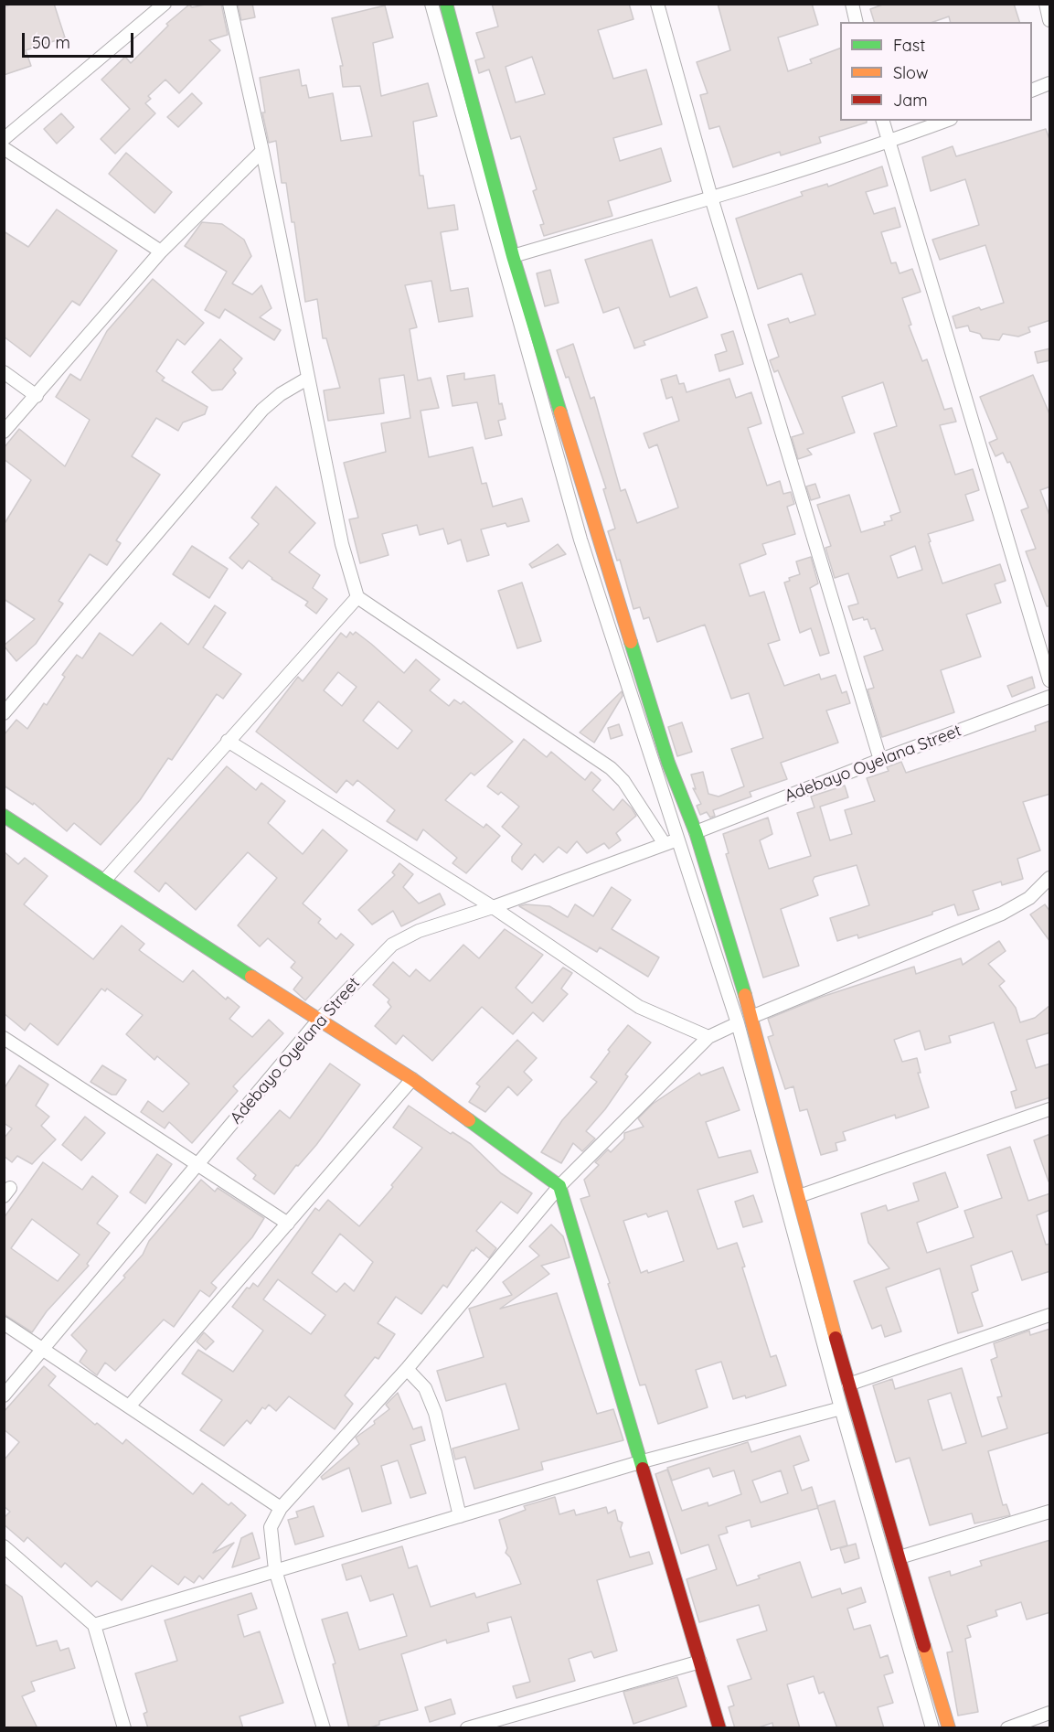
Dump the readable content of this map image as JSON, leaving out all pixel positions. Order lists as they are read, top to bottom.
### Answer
{
  "streets": {
    "street": ["Adebayo Oyelana Street"]
  },
  "legend": ["Fast", "Slow", "Jam"],
  "scale_bar": "50 m"
}
